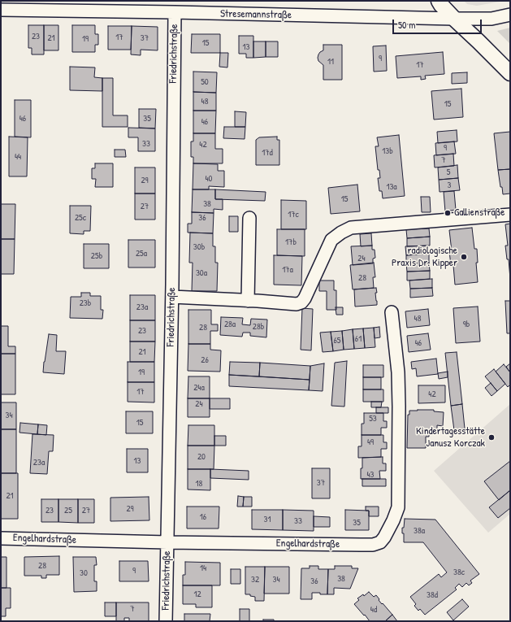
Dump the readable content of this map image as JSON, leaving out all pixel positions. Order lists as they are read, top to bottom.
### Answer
{
  "streets": {
    "street": ["Stresemannstraße", "Friedrichstraße", "Engelhardstraße"]
  },
  "crossings": [
    ["Stresemannstraße", "Friedrichstraße"],
    ["Friedrichstraße", "Engelhardstraße"]
  ],
  "places": ["Gallienstraße", "radiologische Praxis Dr. Kipper", "Kindertagesstätte Janusz Korczak"],
  "house_numbers": [
    "23",
    "17",
    "21",
    "37",
    "19",
    "15",
    "13",
    "9",
    "11",
    "17",
    "50",
    "48",
    "15",
    "46",
    "35",
    "46",
    "33",
    "42",
    "9",
    "13b",
    "17d",
    "44",
    "7",
    "5",
    "40",
    "29",
    "3",
    "13a",
    "15",
    "38",
    "27",
    "17c",
    "25c",
    "36",
    "17b",
    "30b",
    "25a",
    "25b",
    "24",
    "17a",
    "30a",
    "28",
    "23b",
    "23a",
    "48",
    "28a",
    "9b",
    "28b",
    "28",
    "23",
    "61",
    "65",
    "46",
    "21",
    "26",
    "19",
    "24a",
    "17",
    "42",
    "24",
    "34",
    "53",
    "15",
    "49",
    "20",
    "13",
    "23a",
    "43",
    "37",
    "18",
    "21",
    "29",
    "23",
    "25",
    "27",
    "16",
    "31",
    "33",
    "35",
    "38a",
    "28",
    "14",
    "9",
    "38c",
    "30",
    "38",
    "32",
    "34",
    "36",
    "12",
    "38d",
    "7",
    "4d"
  ],
  "scale_bar": "50 m"
}
